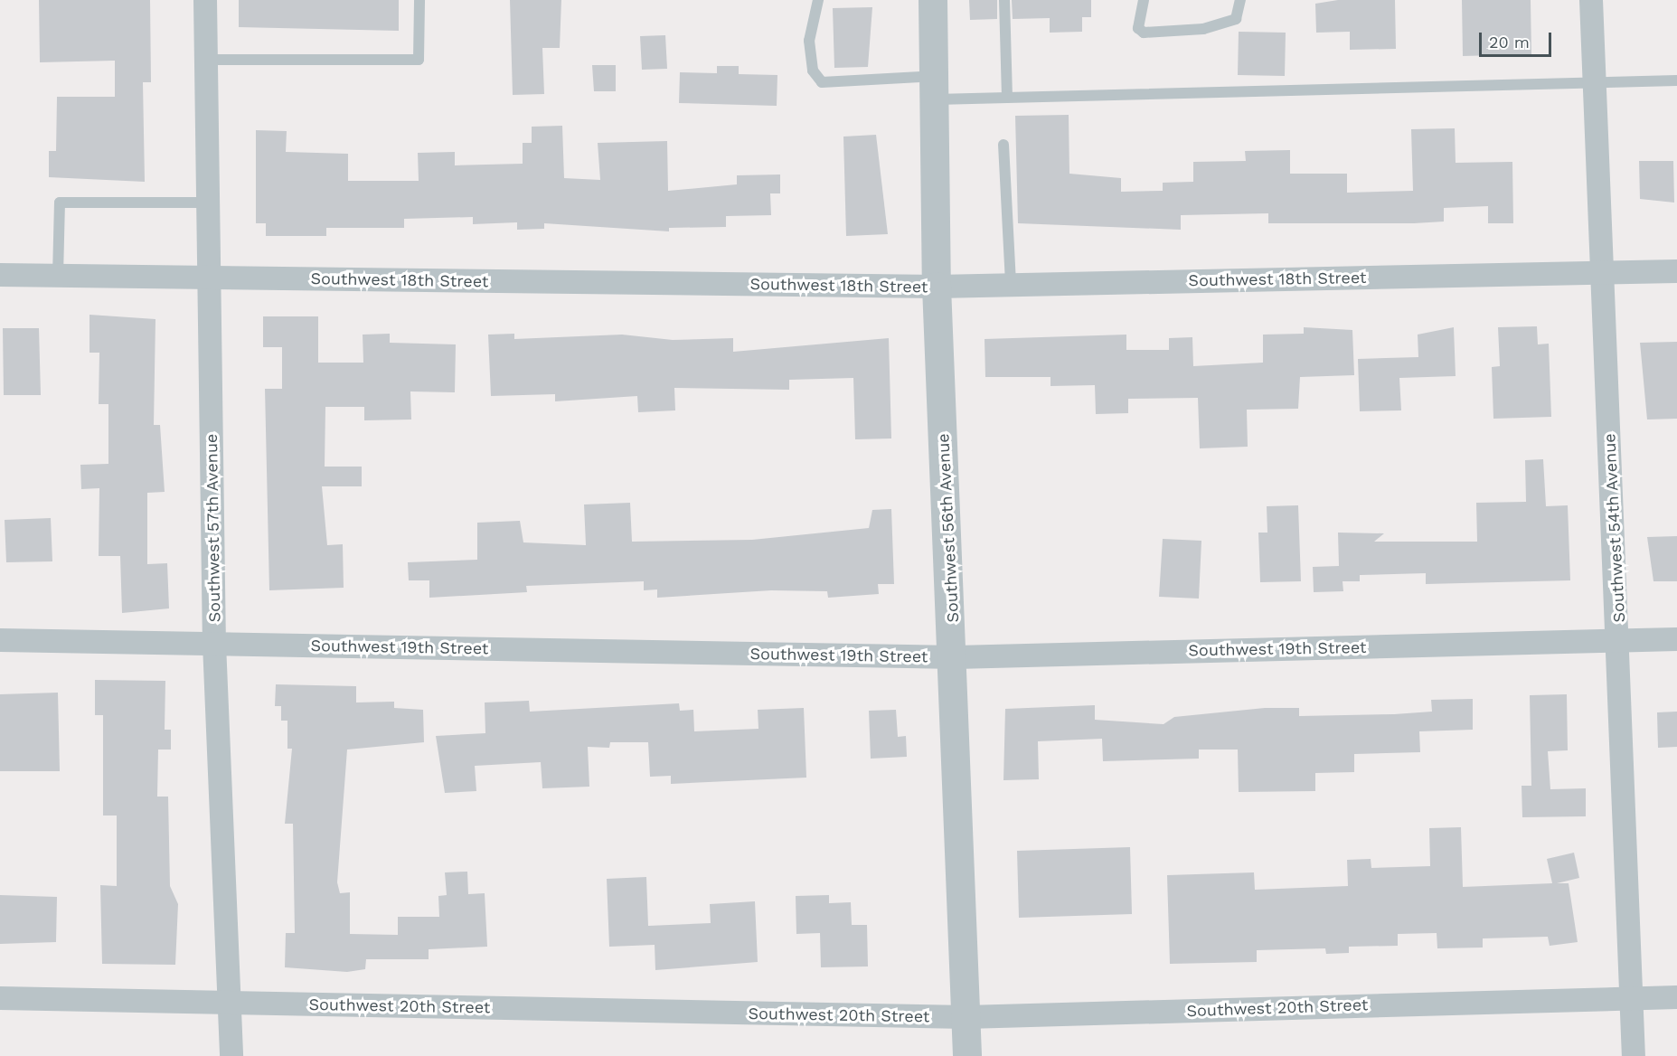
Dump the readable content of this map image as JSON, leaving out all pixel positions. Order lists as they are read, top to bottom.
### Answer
{
  "streets": {
    "street": [
      "Southwest 18th Street",
      "Southwest 57th Avenue",
      "Southwest 56th Avenue",
      "Southwest 54th Avenue",
      "Southwest 19th Street",
      "Southwest 20th Street"
    ]
  },
  "crossings": [
    ["Southwest 18th Street", "Southwest 57th Avenue"],
    ["Southwest 18th Street", "Southwest 56th Avenue"],
    ["Southwest 18th Street", "Southwest 54th Avenue"],
    ["Southwest 57th Avenue", "Southwest 19th Street"],
    ["Southwest 57th Avenue", "Southwest 20th Street"],
    ["Southwest 56th Avenue", "Southwest 19th Street"],
    ["Southwest 56th Avenue", "Southwest 20th Street"],
    ["Southwest 54th Avenue", "Southwest 19th Street"],
    ["Southwest 54th Avenue", "Southwest 20th Street"]
  ],
  "scale_bar": "20 m"
}
